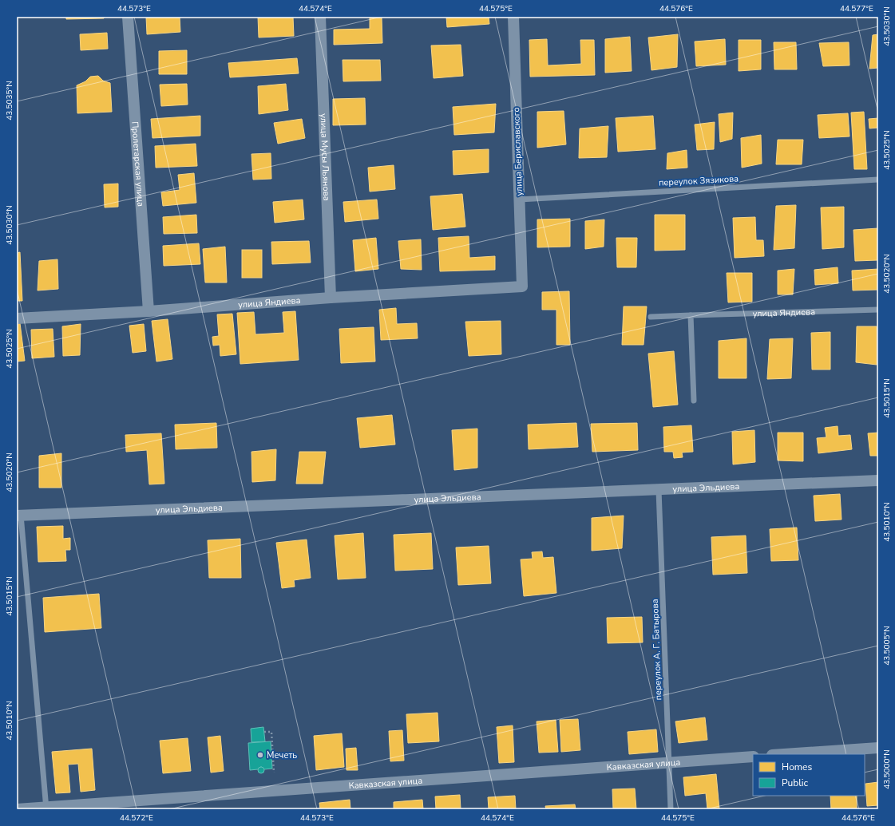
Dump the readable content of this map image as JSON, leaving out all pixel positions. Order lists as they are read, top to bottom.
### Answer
{
  "streets": {
    "street": [
      "улица Бериславского",
      "улица Мусы Льянова",
      "Пролетарская улица",
      "улица Яндиева",
      "улица Эльдиева",
      "Кавказская улица"
    ],
    "lane": ["переулок Зязикова", "переулок А. Г. Батырова"]
  },
  "crossings": [
    ["улица Бериславского", "переулок Зязикова"],
    ["улица Бериславского", "улица Яндиева"],
    ["улица Мусы Льянова", "улица Яндиева"],
    ["Пролетарская улица", "улица Яндиева"],
    ["улица Эльдиева", "переулок А. Г. Батырова"],
    ["переулок А. Г. Батырова", "Кавказская улица"]
  ],
  "places": ["Мечеть"],
  "legend": ["Homes", "Public"],
  "coordinates": [
    "44.573°E",
    "44.574°E",
    "44.575°E",
    "44.576°E",
    "44.577°E",
    "43.5030°N",
    "43.5035°N",
    "43.5025°N",
    "43.5020°N",
    "43.5015°N",
    "43.5010°N",
    "43.5005°N",
    "43.5000°N",
    "44.572°E"
  ]
}
